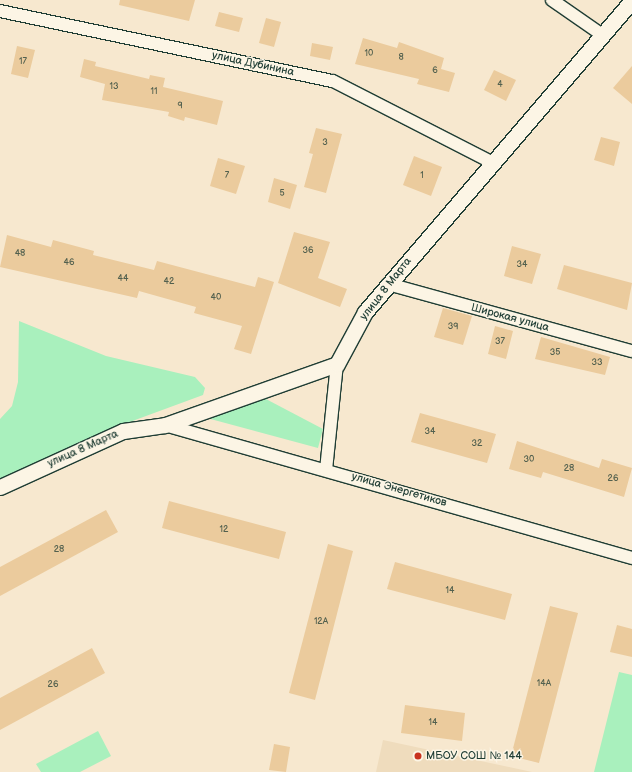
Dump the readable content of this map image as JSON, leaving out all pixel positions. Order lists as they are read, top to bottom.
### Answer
{
  "streets": {
    "street": [
      "улица Дубинина",
      "улица 8 Марта",
      "Широкая улица",
      "улица Энергетиков"
    ]
  },
  "crossings": [
    ["улица Дубинина", "улица 8 Марта"],
    ["улица 8 Марта", "Широкая улица"],
    ["улица 8 Марта", "улица Энергетиков"]
  ],
  "places": ["МБОУ СОШ № 144"],
  "house_numbers": [
    "10",
    "8",
    "17",
    "6",
    "4",
    "13",
    "11",
    "9",
    "3",
    "7",
    "1",
    "5",
    "36",
    "48",
    "46",
    "34",
    "44",
    "42",
    "40",
    "39",
    "37",
    "35",
    "33",
    "34",
    "32",
    "30",
    "28",
    "26",
    "12",
    "28",
    "14",
    "12А",
    "14А",
    "26",
    "14"
  ]
}
